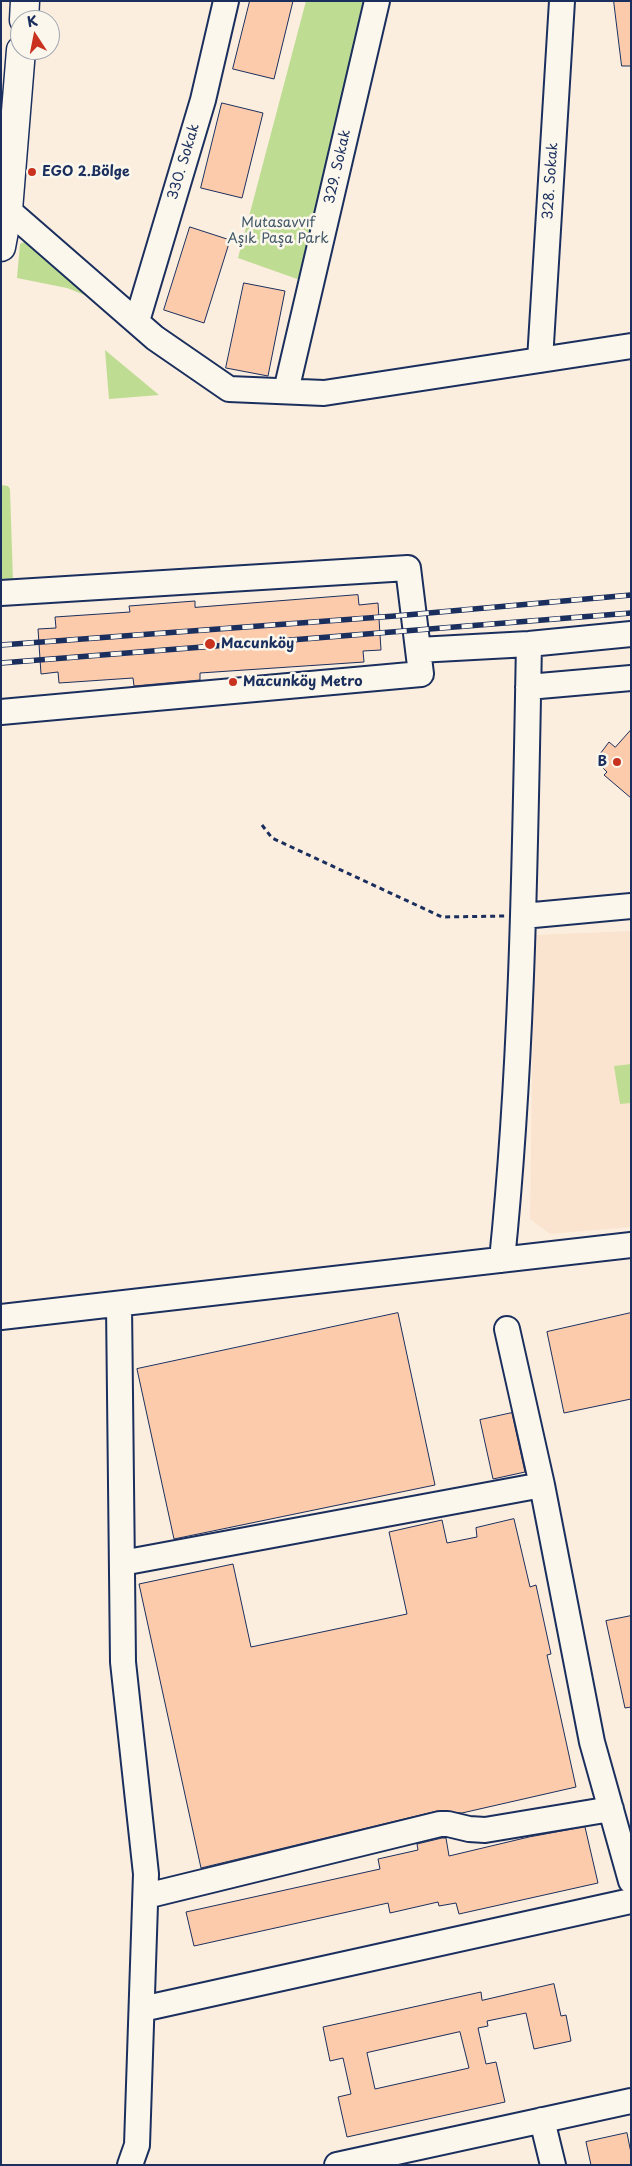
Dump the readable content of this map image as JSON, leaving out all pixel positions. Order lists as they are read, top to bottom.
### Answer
{
  "streets": {
    "street": ["330. Sokak", "329. Sokak", "328. Sokak"]
  },
  "parks": ["Mutasavvıf Aşık Paşa Park"],
  "places": [
    "EGO 2.Bölge",
    "Macunköy",
    "Macunköy Metro",
    "B"
  ],
  "north": "top"
}
